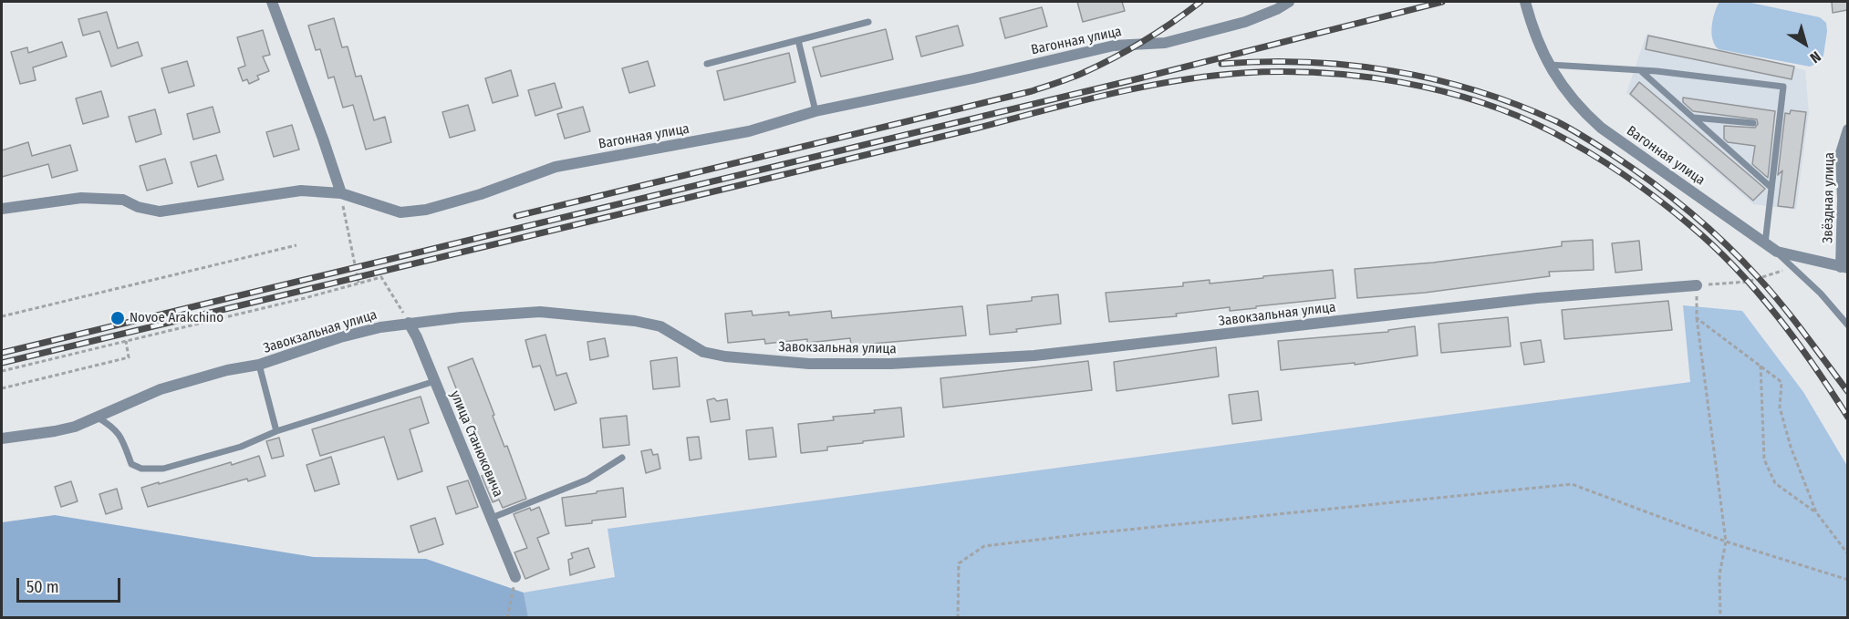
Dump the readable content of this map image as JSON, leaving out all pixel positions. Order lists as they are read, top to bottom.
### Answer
{
  "streets": {
    "street": [
      "Вагонная улица",
      "Звёздная улица",
      "Завокзальная улица",
      "улица Станюковича"
    ]
  },
  "crossings": [
    ["Вагонная улица", "Звёздная улица"],
    ["Завокзальная улица", "улица Станюковича"]
  ],
  "places": ["Novoe Arakchino"],
  "scale_bar": "50 m",
  "north": "bottom right"
}
